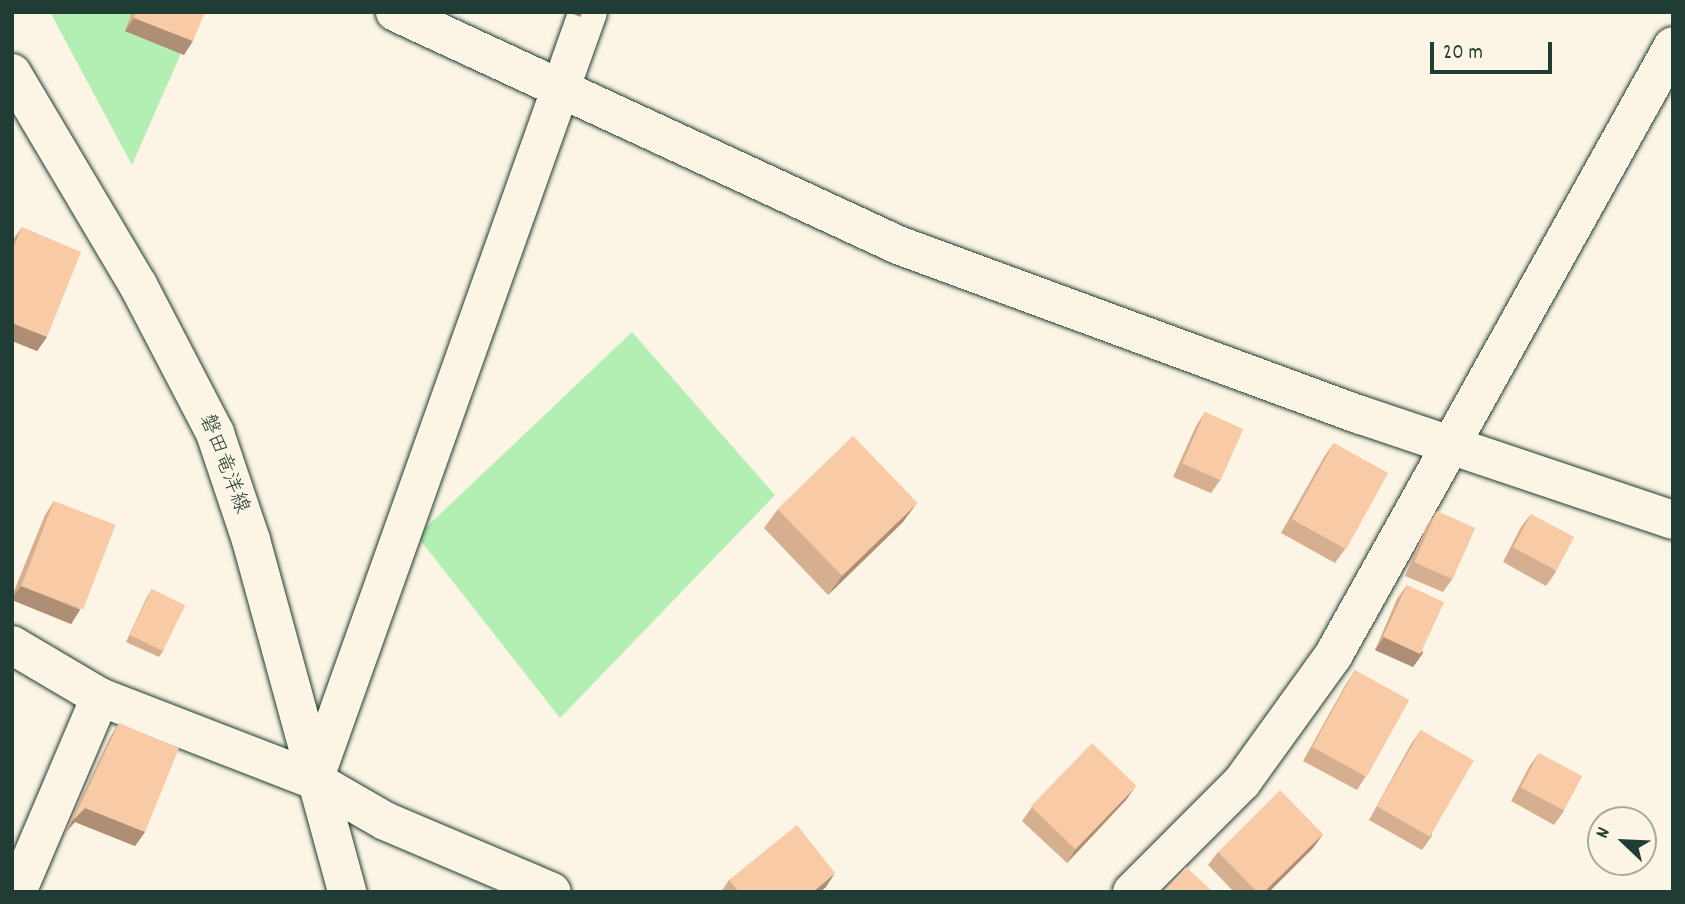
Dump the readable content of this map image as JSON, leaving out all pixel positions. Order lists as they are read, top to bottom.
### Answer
{
  "streets": {
    "street": ["磐田竜洋線"]
  },
  "scale_bar": "20 m",
  "north": "top left"
}
